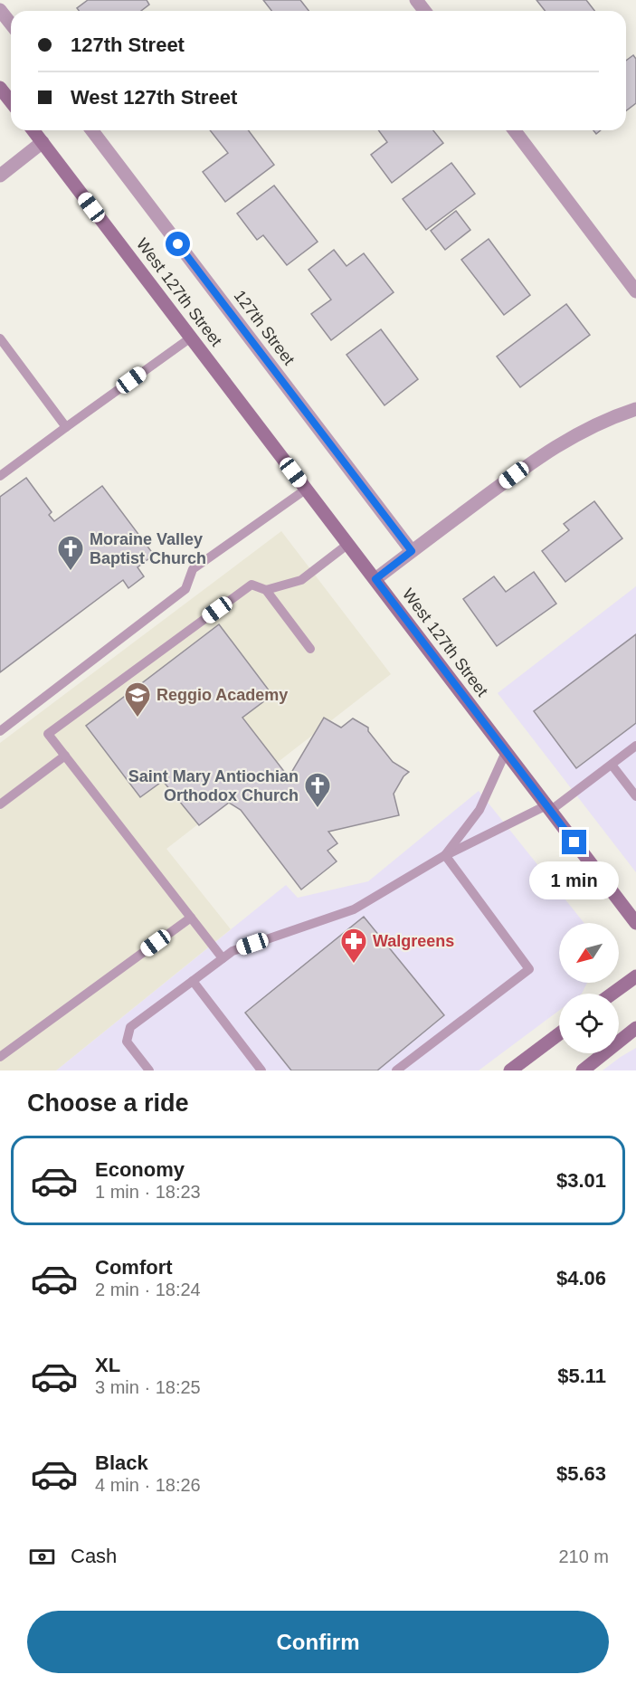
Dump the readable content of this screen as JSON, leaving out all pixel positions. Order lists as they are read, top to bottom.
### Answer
{
  "streets": {
    "main road": ["West 127th Street"],
    "street": ["127th Street"]
  },
  "places": {
    "church": ["Moraine Valley Baptist Church", "Saint Mary Antiochian Orthodox Church"],
    "school or university": ["Reggio Academy"],
    "pharmacy": ["Walgreens"]
  },
  "north": "bottom left",
  "page": {
    "banner": ["127th Street", "West 127th Street"],
    "bubble": "1 min",
    "heading": "Choose a ride",
    "list": [
      {
        "name": "Economy",
        "note": "1 min · 18:23",
        "value": "$3.01"
      },
      {
        "name": "Comfort",
        "note": "2 min · 18:24",
        "value": "$4.06"
      },
      {
        "name": "XL",
        "note": "3 min · 18:25",
        "value": "$5.11"
      },
      {
        "name": "Black",
        "note": "4 min · 18:26",
        "value": "$5.63"
      }
    ],
    "pay": ["Cash", "210 m"],
    "buttons": "Confirm"
  }
}
